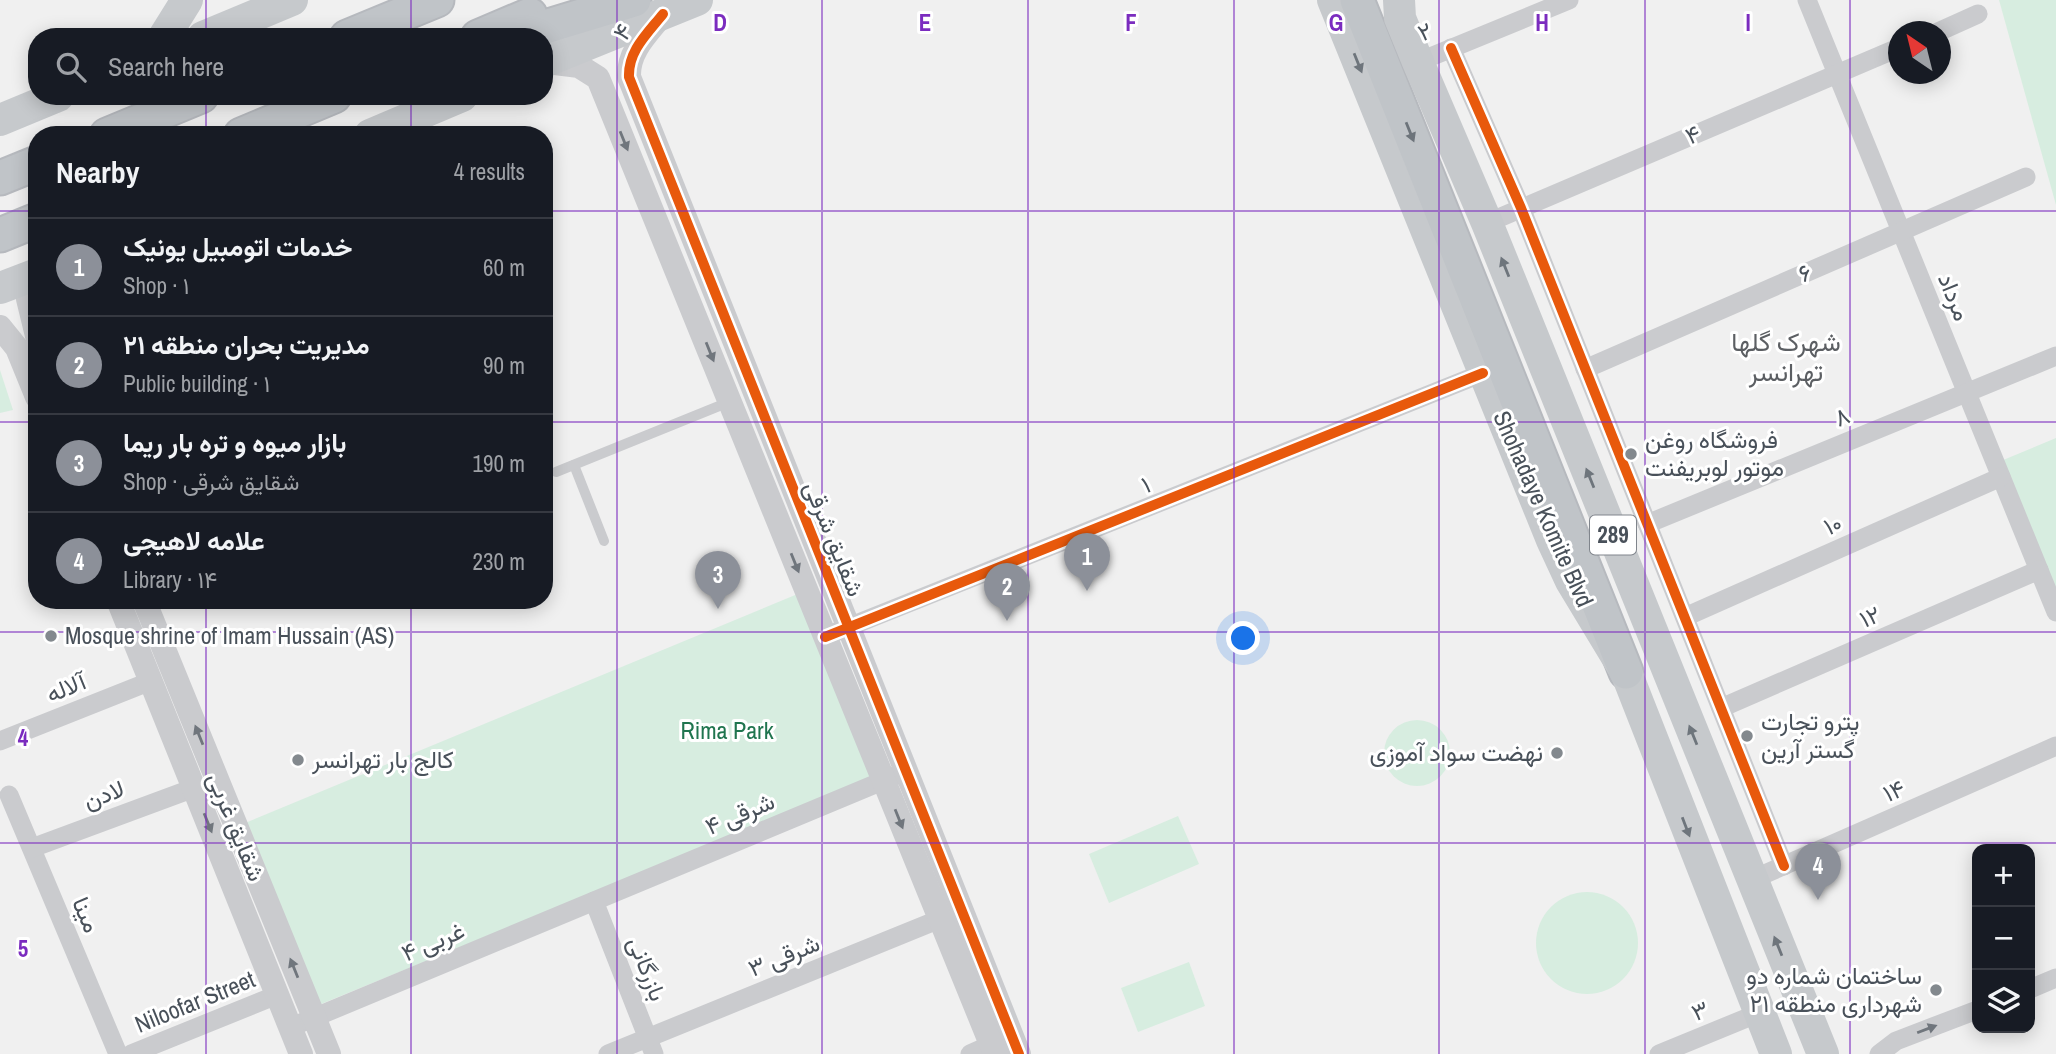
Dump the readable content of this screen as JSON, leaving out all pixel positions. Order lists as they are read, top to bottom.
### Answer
{
  "streets": {
    "main road": ["Shohadaye Komite Blvd", "289"],
    "street": [
      "۴",
      "۲",
      "۶",
      "مرداد",
      "۸",
      "۱",
      "۱۰",
      "شقایق شرقی",
      "۱۲",
      "آلاله",
      "۱۴",
      "لادن",
      "۴ شرقی",
      "شقایق غربی",
      "مینا",
      "۴ غربی",
      "۳ شرقی",
      "بازرگانی",
      "Niloofar Street",
      "۳"
    ]
  },
  "crossings": [
    ["۴", "مرداد"],
    ["۴", "289"],
    ["۴", "شقایق شرقی"],
    ["۲", "289"],
    ["۶", "مرداد"],
    ["مرداد", "۸"],
    ["مرداد", "۱۰"],
    ["مرداد", "۱۲"],
    ["۱", "Shohadaye Komite Blvd"],
    ["۱", "شقایق شرقی"],
    ["Shohadaye Komite Blvd", "۳"],
    ["289", "۱۴"],
    ["شقایق شرقی", "۴ شرقی"],
    ["شقایق شرقی", "۳ شرقی"],
    ["آلاله", "شقایق غربی"],
    ["لادن", "شقایق غربی"],
    ["لادن", "مینا"],
    ["۴ شرقی", "۴ غربی"],
    ["۴ شرقی", "بازرگانی"],
    ["شقایق غربی", "۴ غربی"],
    ["شقایق غربی", "Niloofar Street"],
    ["۴ غربی", "بازرگانی"],
    ["۳ شرقی", "بازرگانی"]
  ],
  "districts": ["شهرک گلها تهرانسر"],
  "parks": ["Rima Park"],
  "places": [
    "فروشگاه روغن موتور لوبریفنت",
    "Mosque shrine of Imam Hussain (AS)",
    "پترو تجارت گستر آرین",
    "نهضت سواد آموزی",
    "کالج بار تهرانسر",
    "ساختمان شماره دو شهرداری منطقه ۲۱"
  ],
  "north": "top left",
  "page": {
    "search": "Search here",
    "heading": ["Nearby", "4 results"],
    "list": [
      {
        "mark": "1",
        "name": "خدمات اتومبیل یونیک",
        "note": "Shop · ۱",
        "value": "60 m"
      },
      {
        "mark": "2",
        "name": "مدیریت بحران منطقه ۲۱",
        "note": "Public building · ۱",
        "value": "90 m"
      },
      {
        "mark": "3",
        "name": "بازار میوه و تره بار ریما",
        "note": "Shop · شقایق شرقی",
        "value": "190 m"
      },
      {
        "mark": "4",
        "name": "علامه لاهیجی",
        "note": "Library · ۱۴",
        "value": "230 m"
      }
    ],
    "pins": [
      "1",
      "3",
      "2",
      "4"
    ],
    "map_buttons": ["+", "−"]
  },
  "grid": {
    "columns": [
      "D",
      "E",
      "F",
      "G",
      "H",
      "I"
    ],
    "rows": ["4", "5"]
  }
}
